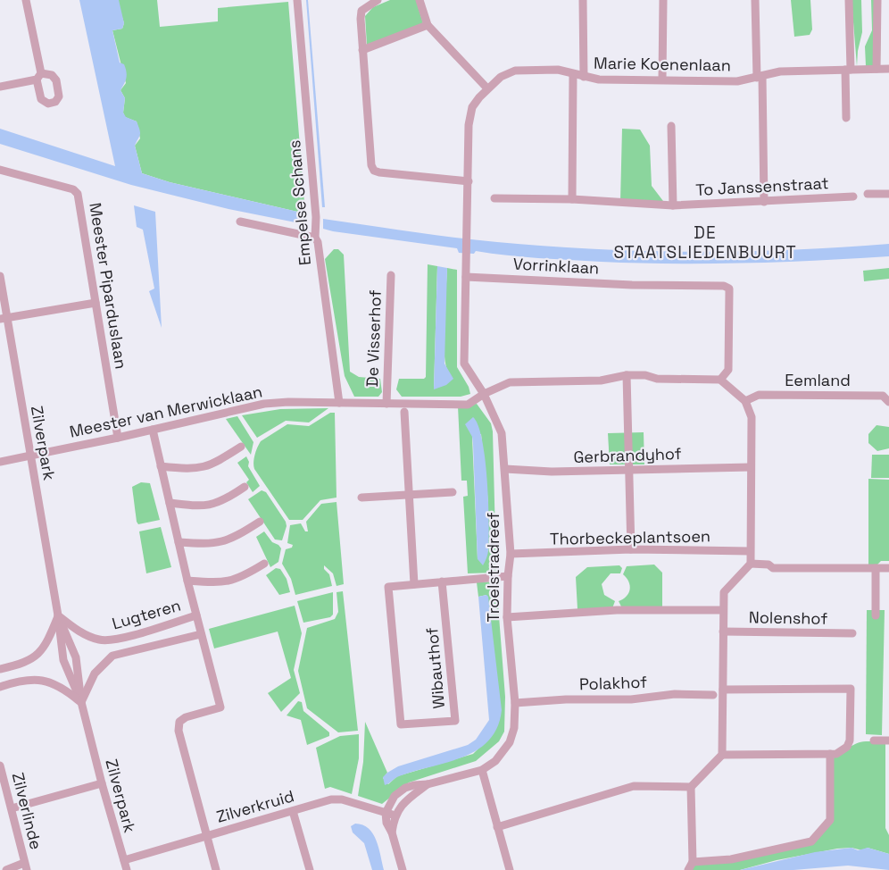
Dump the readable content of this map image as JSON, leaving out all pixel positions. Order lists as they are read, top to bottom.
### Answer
{
  "streets": {
    "street": [
      "Marie Koenenlaan",
      "To Janssenstraat",
      "Empelse Schans",
      "Vorrinklaan",
      "Meester Piparduslaan",
      "De Visserhof",
      "Eemland",
      "Meester van Merwicklaan",
      "Zilverpark",
      "Gerbrandyhof",
      "Thorbeckeplantsoen",
      "Troelstradreef",
      "Lugteren",
      "Nolenshof",
      "Wibauthof",
      "Polakhof",
      "Zilverkruid",
      "Zilverlinde"
    ]
  },
  "crossings": [
    ["Marie Koenenlaan", "Vorrinklaan"],
    ["Marie Koenenlaan", "Troelstradreef"],
    ["Empelse Schans", "Meester van Merwicklaan"],
    ["Vorrinklaan", "Meester van Merwicklaan"],
    ["Vorrinklaan", "Troelstradreef"],
    ["Meester Piparduslaan", "Meester van Merwicklaan"],
    ["De Visserhof", "Meester van Merwicklaan"],
    ["Meester van Merwicklaan", "Zilverpark"],
    ["Meester van Merwicklaan", "Troelstradreef"],
    ["Zilverpark", "Lugteren"],
    ["Zilverpark", "Zilverkruid"],
    ["Gerbrandyhof", "Troelstradreef"],
    ["Thorbeckeplantsoen", "Troelstradreef"],
    ["Troelstradreef", "Polakhof"],
    ["Troelstradreef", "Zilverkruid"]
  ],
  "districts": ["DE STAATSLIEDENBUURT"]
}
